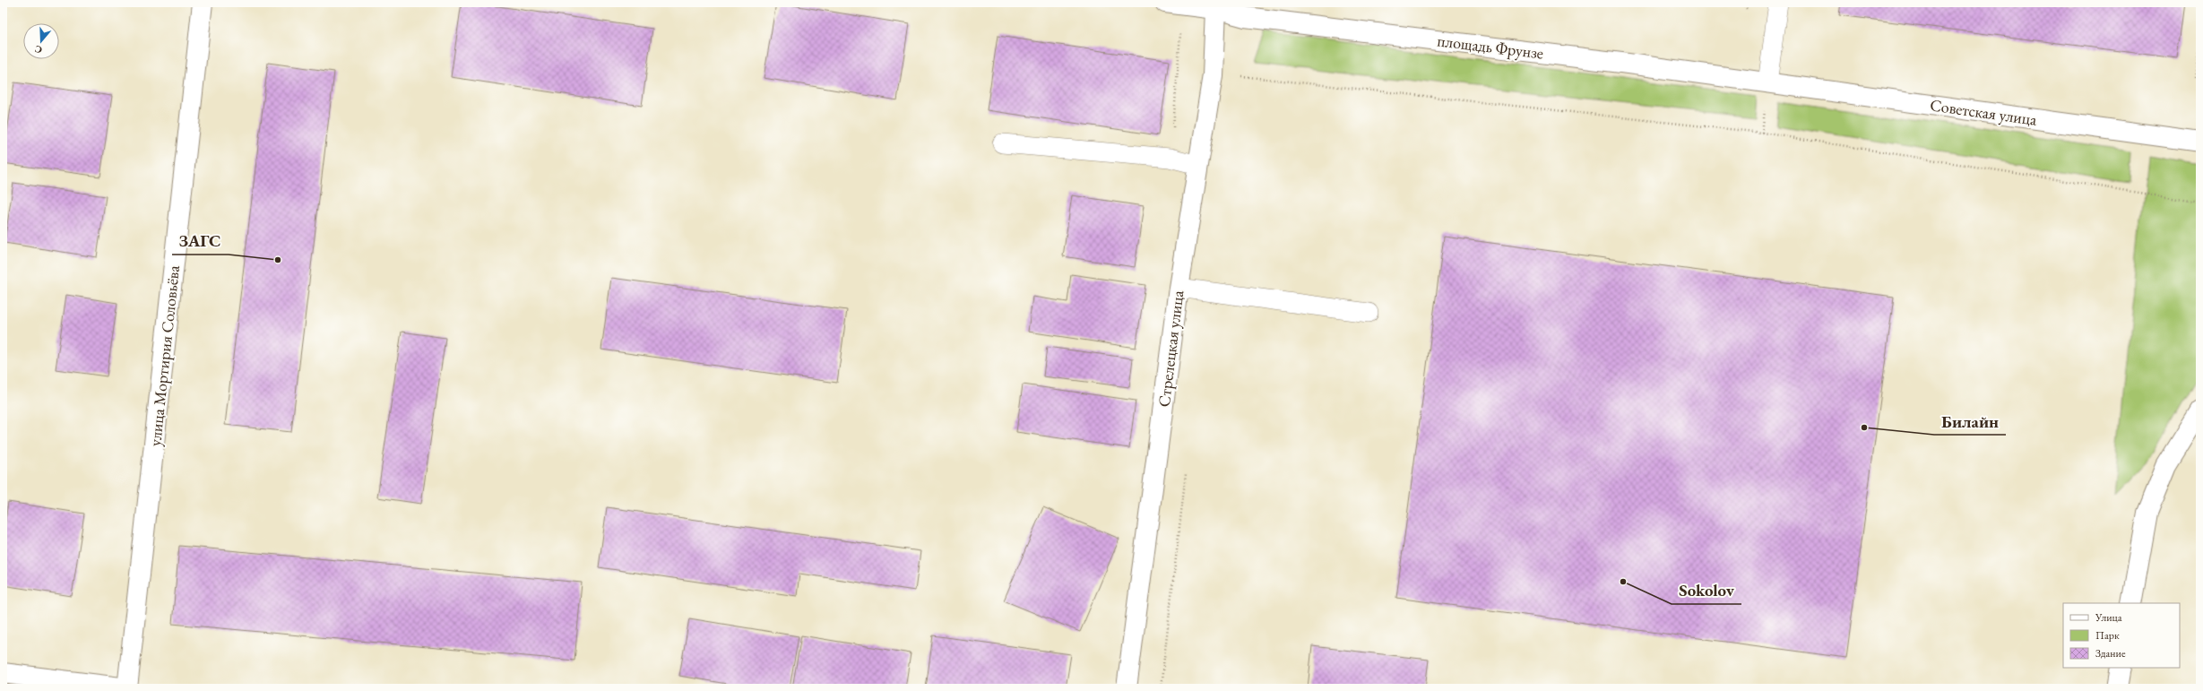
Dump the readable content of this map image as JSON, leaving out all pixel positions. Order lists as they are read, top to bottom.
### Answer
{
  "streets": {
    "street": [
      "площадь Фрунзе",
      "Советская улица",
      "Стрелецкая улица",
      "улица Мортирия Соловьёва"
    ]
  },
  "crossings": [
    ["площадь Фрунзе", "Советская улица"],
    ["площадь Фрунзе", "Стрелецкая улица"]
  ],
  "places": ["ЗАГС", "Билайн", "Sokolov"],
  "legend": ["Улица", "Парк", "Здание"],
  "north": "bottom"
}
